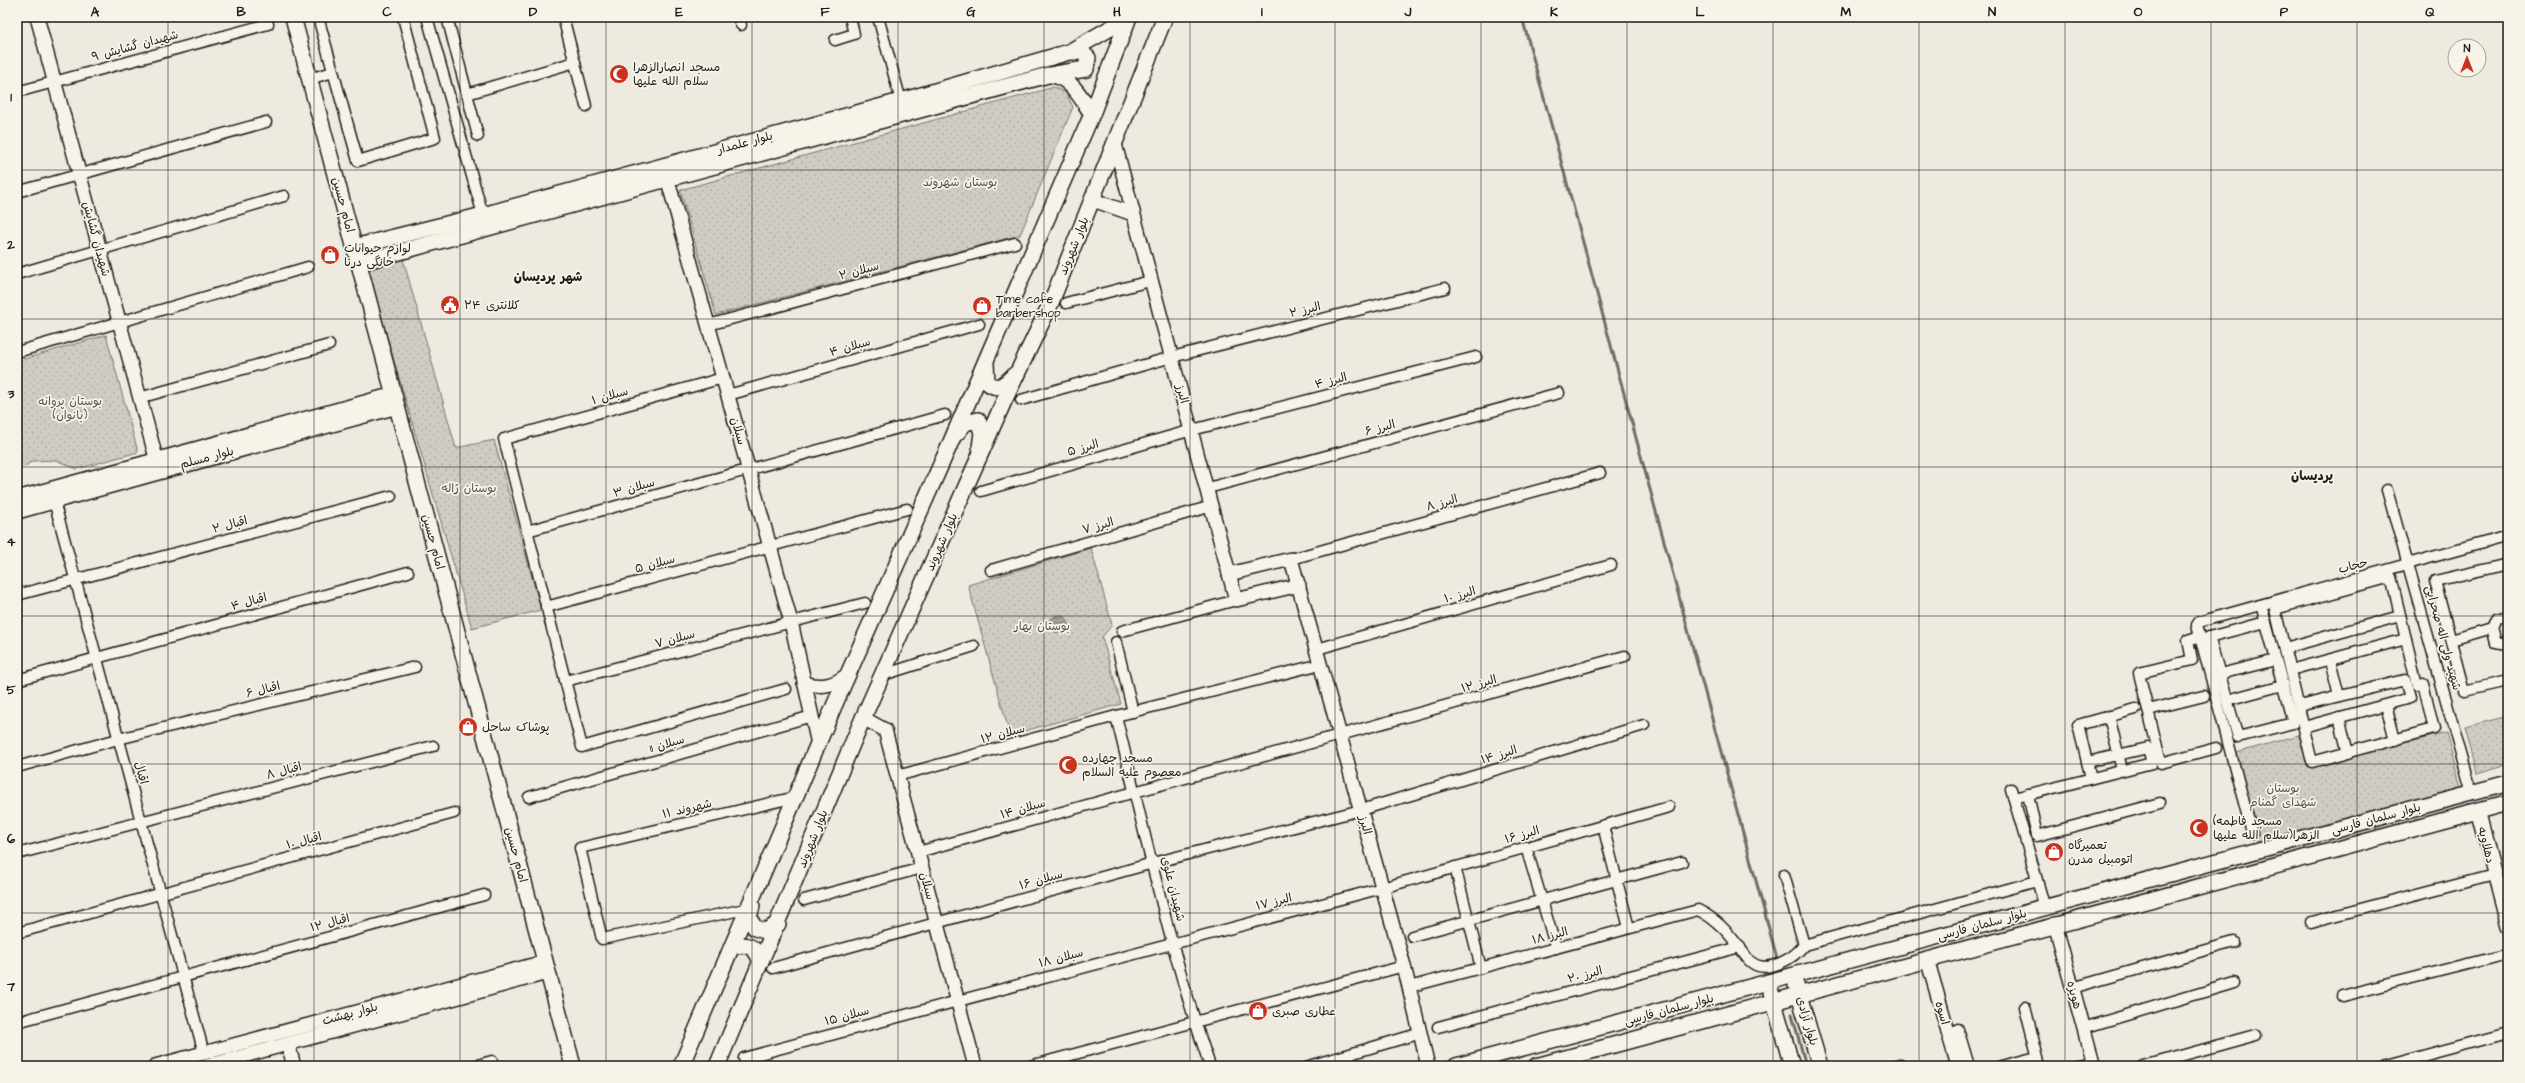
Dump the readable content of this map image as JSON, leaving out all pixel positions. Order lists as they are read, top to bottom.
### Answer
{
  "streets": {
    "main road": [
      "بلوار علمدار",
      "امام حسین",
      "بلوار شهروند",
      "بلوار مسلم",
      "بلوار سلمان فارسی",
      "بلوار آزادی"
    ],
    "street": [
      "شهیدان گشایش ۹",
      "شهیدان گشایش",
      "سبلان ۲",
      "البرز ۲",
      "سبلان ۴",
      "البرز ۴",
      "البرز",
      "سبلان ۱",
      "البرز ۶",
      "سبلان",
      "البرز ۵",
      "سبلان ۳",
      "البرز ۸",
      "اقبال ۲",
      "البرز ۷",
      "سبلان ۵",
      "حجاب",
      "البرز ۱۰",
      "اقبال ۴",
      "شهید ولی اله صحرایی",
      "سبلان ۷",
      "البرز ۱۲",
      "اقبال ۶",
      "سبلان ۱۲",
      "سبلان 11",
      "البرز ۱۴",
      "اقبال ۸",
      "اقبال",
      "شهروند ۱۱",
      "سبلان ۱۴",
      "البرز ۱۶",
      "اقبال ۱۰",
      "دهلاویه",
      "سبلان ۱۶",
      "شهیدان علوی",
      "البرز ۱۷",
      "اقبال ۱۲",
      "البرز ۱۸",
      "سبلان ۱۸",
      "البرز ۲۰",
      "هویزه",
      "اسوه",
      "بلوار بهشت",
      "سبلان ۱۵"
    ]
  },
  "crossings": [
    ["شهیدان گشایش ۹", "شهیدان گشایش"],
    ["بلوار علمدار", "امام حسین"],
    ["بلوار علمدار", "سبلان"],
    ["امام حسین", "بلوار مسلم"],
    ["امام حسین", "بلوار بهشت"],
    ["شهیدان گشایش", "بلوار مسلم"],
    ["بلوار شهروند", "البرز"],
    ["بلوار شهروند", "سبلان"],
    ["سبلان ۲", "سبلان"],
    ["البرز ۲", "البرز"],
    ["سبلان ۴", "سبلان"],
    ["البرز ۴", "البرز"],
    ["البرز ۴", "البرز ۵"],
    ["البرز", "البرز ۶"],
    ["البرز", "البرز ۵"],
    ["البرز", "البرز ۸"],
    ["البرز", "البرز ۷"],
    ["البرز", "البرز ۱۰"],
    ["البرز", "البرز ۱۲"],
    ["البرز", "سبلان ۱۲"],
    ["البرز", "البرز ۱۴"],
    ["البرز", "البرز ۱۶"],
    ["البرز", "البرز ۱۷"],
    ["البرز", "البرز ۱۸"],
    ["سبلان ۱", "سبلان"],
    ["سبلان ۱", "سبلان ۳"],
    ["سبلان", "سبلان ۳"],
    ["سبلان", "سبلان ۵"],
    ["سبلان", "سبلان ۷"],
    ["سبلان", "سبلان ۱۲"],
    ["سبلان", "سبلان 11"],
    ["سبلان", "سبلان ۱۴"],
    ["سبلان", "سبلان ۱۶"],
    ["سبلان", "سبلان ۱۸"],
    ["سبلان", "سبلان ۱۵"],
    ["بلوار مسلم", "اقبال"],
    ["اقبال ۲", "اقبال"],
    ["حجاب", "شهید ولی اله صحرایی"],
    ["اقبال ۴", "اقبال"],
    ["شهید ولی اله صحرایی", "بلوار سلمان فارسی"],
    ["البرز ۱۲", "سبلان ۱۴"],
    ["البرز ۱۲", "شهیدان علوی"],
    ["اقبال ۶", "اقبال"],
    ["سبلان ۱۲", "شهیدان علوی"],
    ["البرز ۱۴", "سبلان ۱۶"],
    ["البرز ۱۴", "شهیدان علوی"],
    ["اقبال ۸", "اقبال"],
    ["اقبال", "اقبال ۱۰"],
    ["اقبال", "اقبال ۱۲"],
    ["اقبال", "بلوار بهشت"],
    ["سبلان ۱۴", "شهیدان علوی"],
    ["بلوار سلمان فارسی", "دهلاویه"],
    ["بلوار سلمان فارسی", "هویزه"],
    ["بلوار سلمان فارسی", "اسوه"],
    ["بلوار سلمان فارسی", "بلوار آزادی"],
    ["البرز ۱۶", "البرز ۱۷"],
    ["سبلان ۱۶", "شهیدان علوی"],
    ["شهیدان علوی", "البرز ۱۷"],
    ["شهیدان علوی", "سبلان ۱۸"],
    ["البرز ۱۷", "سبلان ۱۸"],
    ["البرز ۱۸", "البرز ۲۰"],
    ["سبلان ۱۸", "سبلان ۱۵"]
  ],
  "districts": ["شهر پردیسان", "پردیسان"],
  "parks": [
    "بوستان شهروند",
    "بوستان پروانه (بانوان)",
    "بوستان ژاله",
    "بوستان بهار",
    "بوستان شهدای گمنام"
  ],
  "places": {
    "mosque": ["مسجد انصارالزهرا سلام الله علیها", "مسجد چهارده معصوم علیه السلام", "(مسجد فاطمه الزهرا(سلام الله علیها"],
    "shop": [
      "لوازم حیوانات خانگی درنا",
      "Time cafe barbershop",
      "پوشاک ساحل",
      "تعمیرگاه اتومبیل مدرن",
      "عطاری صبری"
    ],
    "public building": ["کلانتری ۲۴"]
  },
  "north": "top",
  "grid": {
    "columns": [
      "A",
      "B",
      "C",
      "D",
      "E",
      "F",
      "G",
      "H",
      "I",
      "J",
      "K",
      "L",
      "M",
      "N",
      "O",
      "P",
      "Q"
    ],
    "rows": [
      "1",
      "2",
      "3",
      "4",
      "5",
      "6",
      "7"
    ]
  }
}
